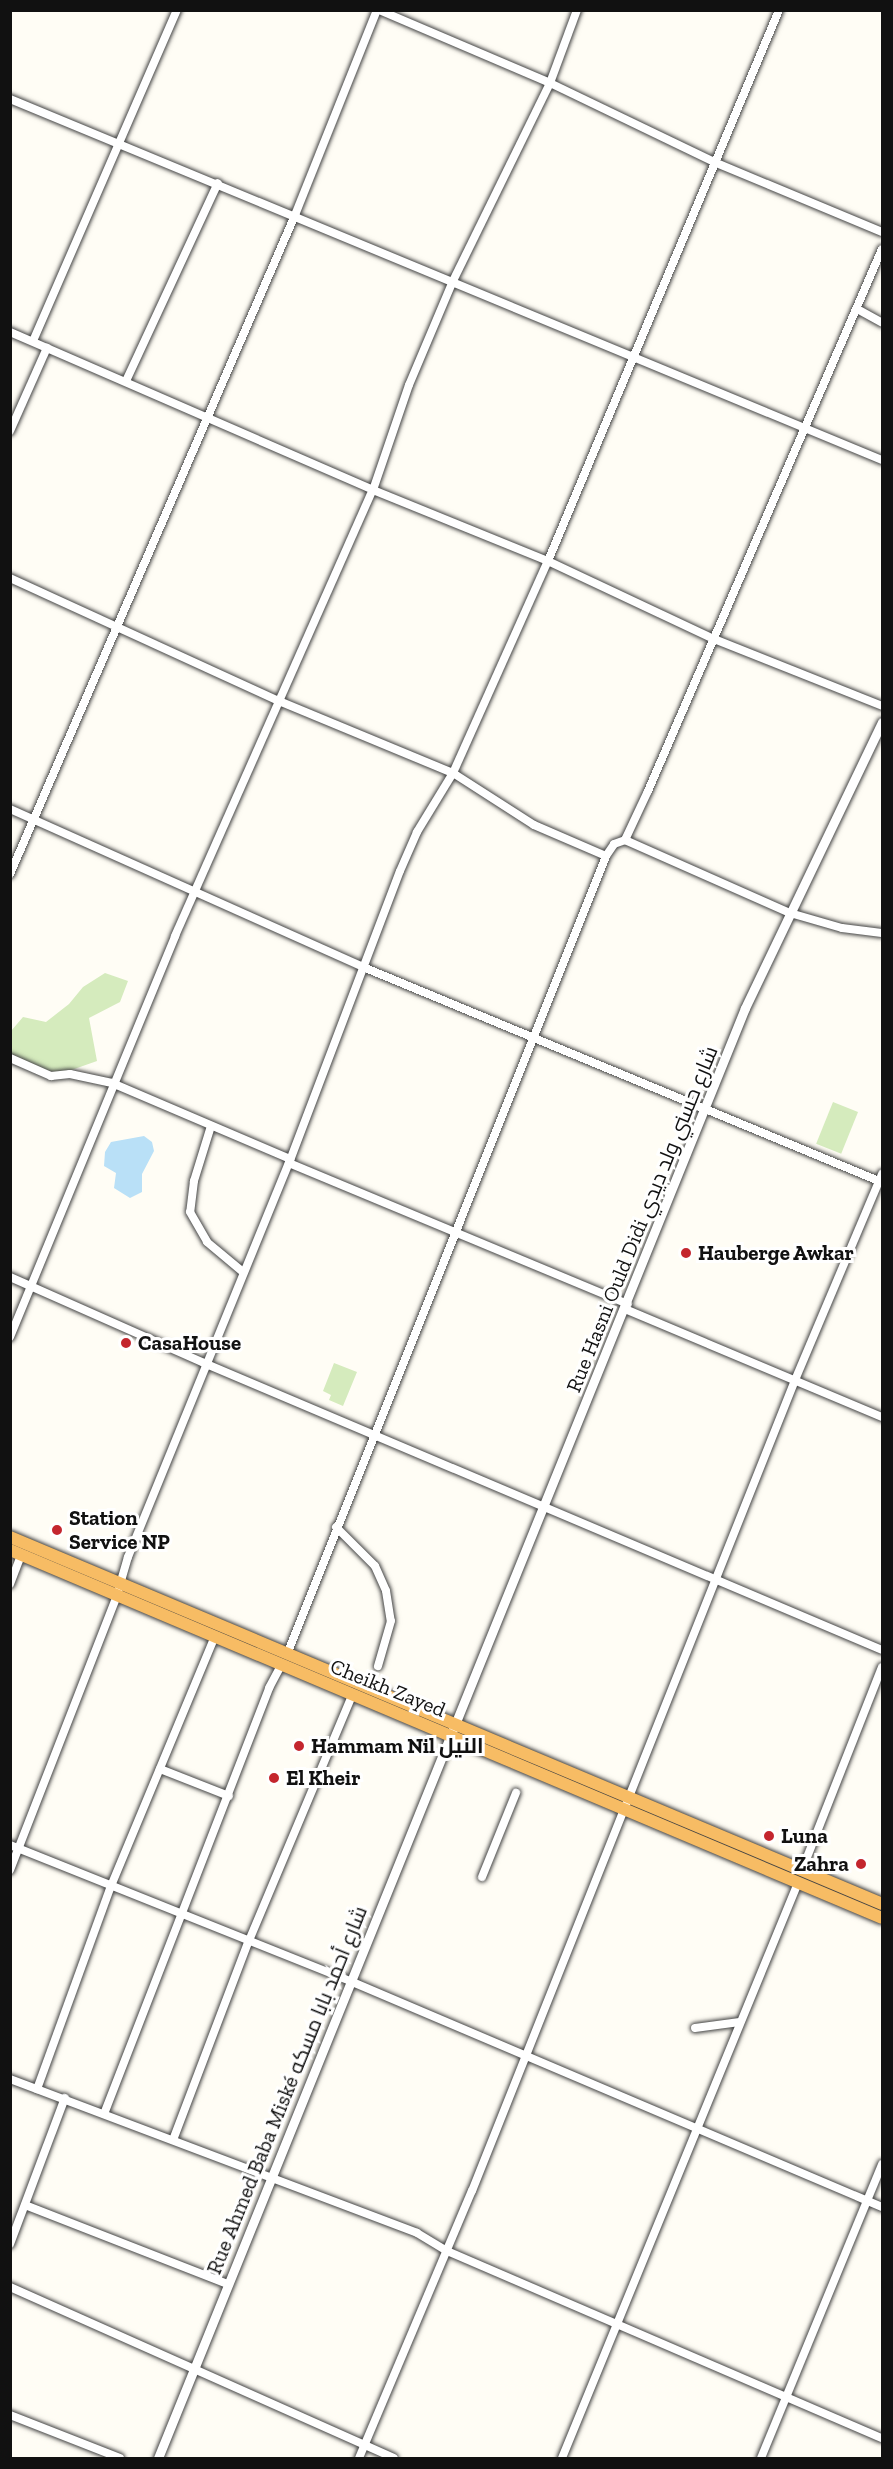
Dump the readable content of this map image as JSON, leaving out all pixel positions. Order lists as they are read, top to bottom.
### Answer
{
  "streets": {
    "highway": ["Cheikh Zayed"],
    "street": ["Rue Hasni Ould Didi شارع حسني ولد ديدي", "Rue Ahmed Baba Miské شارع أحمد بابا مسكه"]
  },
  "crossings": [
    ["Rue Hasni Ould Didi شارع حسني ولد ديدي", "Cheikh Zayed"],
    ["Rue Hasni Ould Didi شارع حسني ولد ديدي", "Rue Ahmed Baba Miské شارع أحمد بابا مسكه"],
    ["Cheikh Zayed", "Rue Ahmed Baba Miské شارع أحمد بابا مسكه"]
  ],
  "places": [
    "Hauberge Awkar",
    "CasaHouse",
    "Station Service NP",
    "Hammam Nil النيل",
    "El Kheir",
    "Luna",
    "Zahra"
  ]
}
